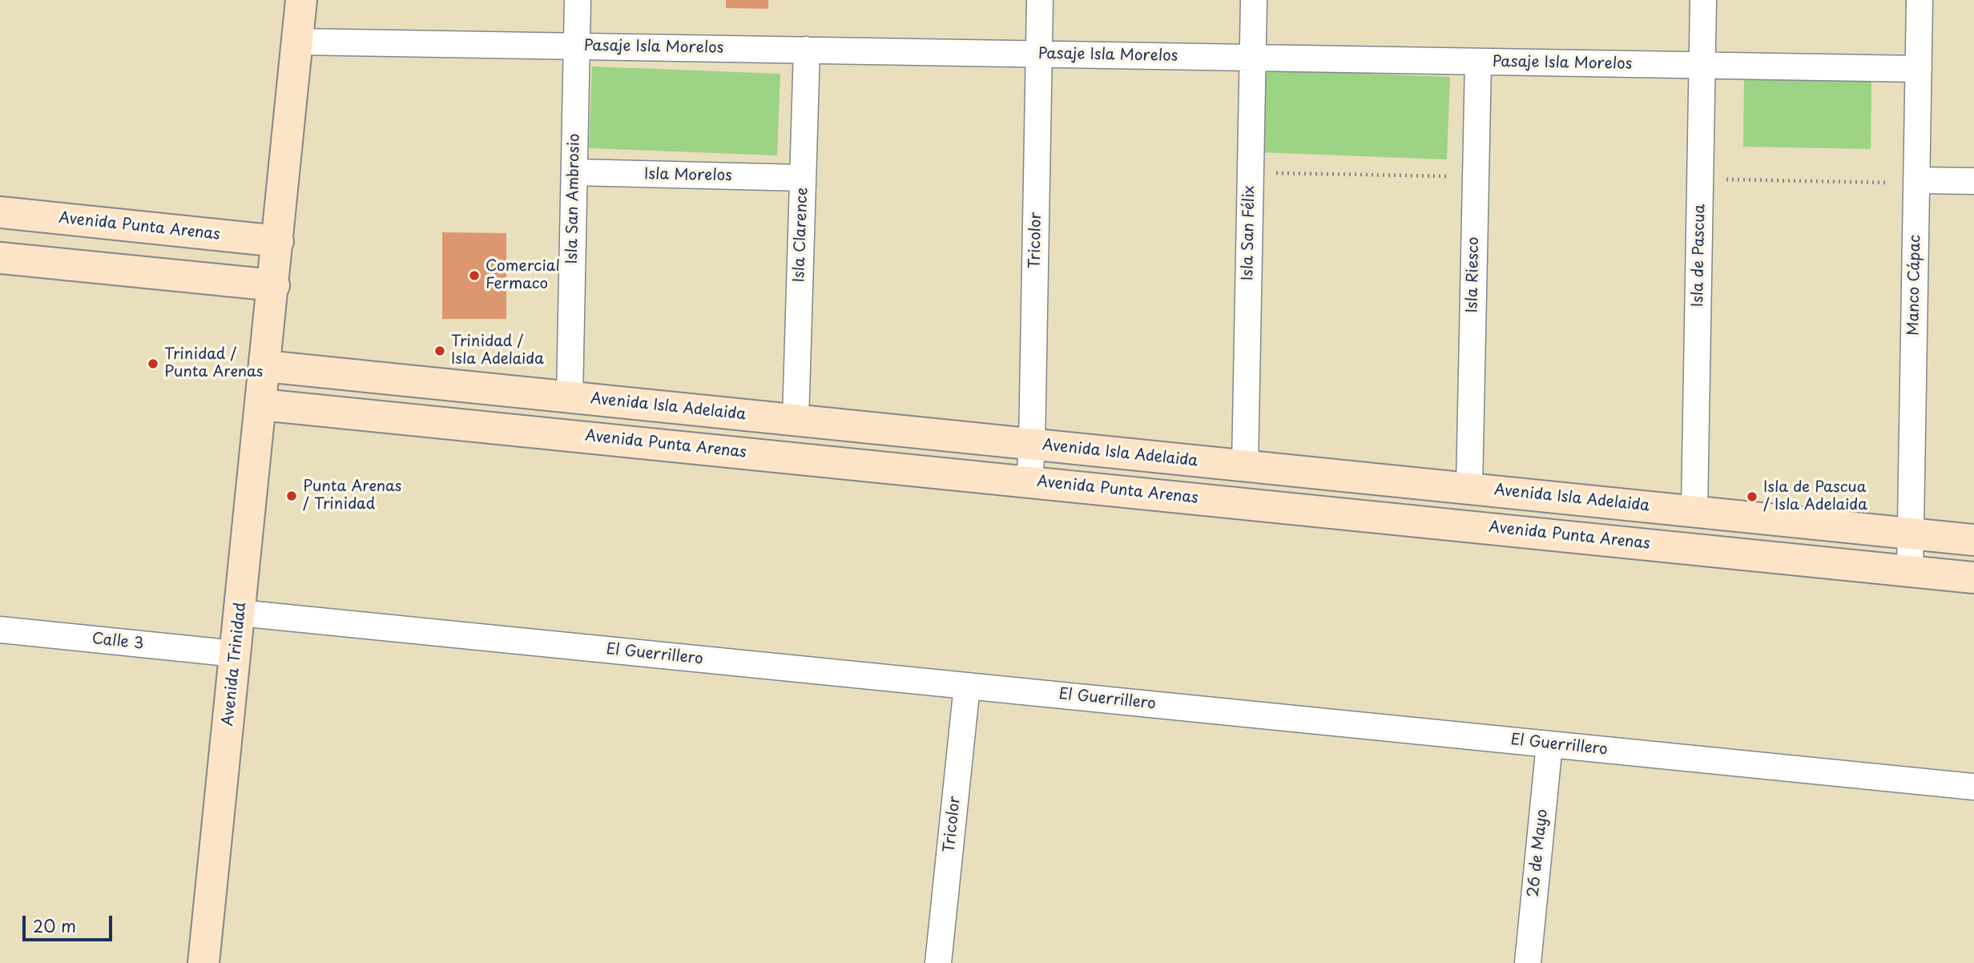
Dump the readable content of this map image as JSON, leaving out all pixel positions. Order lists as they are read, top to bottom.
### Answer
{
  "streets": {
    "main road": ["Avenida Punta Arenas", "Avenida Isla Adelaida", "Avenida Trinidad"],
    "street": [
      "Pasaje Isla Morelos",
      "Isla Morelos",
      "Isla San Ambrosio",
      "Isla San Félix",
      "Isla Clarence",
      "Tricolor",
      "Isla de Pascua",
      "Isla Riesco",
      "Manco Cápac",
      "Calle 3",
      "El Guerrillero",
      "26 de Mayo"
    ]
  },
  "crossings": [
    ["Pasaje Isla Morelos", "Isla San Ambrosio"],
    ["Pasaje Isla Morelos", "Isla San Félix"],
    ["Pasaje Isla Morelos", "Isla Clarence"],
    ["Pasaje Isla Morelos", "Tricolor"],
    ["Pasaje Isla Morelos", "Isla de Pascua"],
    ["Pasaje Isla Morelos", "Isla Riesco"],
    ["Pasaje Isla Morelos", "Manco Cápac"],
    ["Pasaje Isla Morelos", "Avenida Trinidad"],
    ["Isla Morelos", "Isla San Ambrosio"],
    ["Isla Morelos", "Isla Clarence"],
    ["Isla San Ambrosio", "Avenida Isla Adelaida"],
    ["Avenida Punta Arenas", "Tricolor"],
    ["Avenida Punta Arenas", "Manco Cápac"],
    ["Avenida Punta Arenas", "Avenida Trinidad"],
    ["Isla San Félix", "Avenida Isla Adelaida"],
    ["Isla Clarence", "Avenida Isla Adelaida"],
    ["Tricolor", "Avenida Isla Adelaida"],
    ["Tricolor", "El Guerrillero"],
    ["Isla de Pascua", "Avenida Isla Adelaida"],
    ["Isla Riesco", "Avenida Isla Adelaida"],
    ["Manco Cápac", "Avenida Isla Adelaida"],
    ["Avenida Isla Adelaida", "Avenida Trinidad"],
    ["Calle 3", "Avenida Trinidad"],
    ["El Guerrillero", "Avenida Trinidad"],
    ["El Guerrillero", "26 de Mayo"]
  ],
  "places": [
    "Comercial Fermaco",
    "Trinidad / Isla Adelaida",
    "Trinidad / Punta Arenas",
    "Punta Arenas / Trinidad",
    "Isla de Pascua / Isla Adelaida"
  ],
  "scale_bar": "20 m"
}
